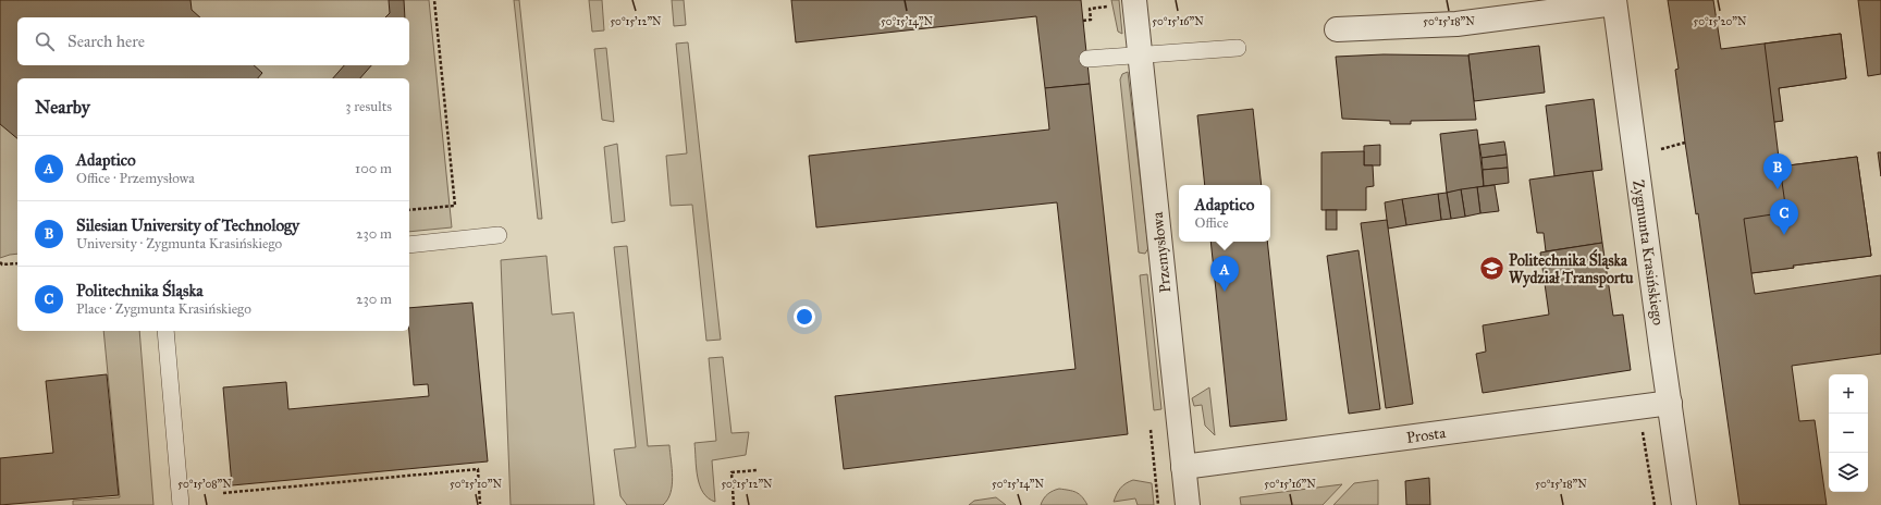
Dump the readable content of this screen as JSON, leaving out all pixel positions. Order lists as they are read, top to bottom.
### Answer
{
  "streets": {
    "street": ["Przemysłowa", "Zygmunta Krasińskiego", "Prosta"]
  },
  "crossings": [
    ["Przemysłowa", "Prosta"],
    ["Zygmunta Krasińskiego", "Prosta"]
  ],
  "places": {
    "school or university": ["Politechnika Śląska Wydział Transportu"]
  },
  "page": {
    "search": "Search here",
    "heading": ["Nearby", "3 results"],
    "list": [
      {
        "mark": "A",
        "name": "Adaptico",
        "note": "Office · Przemysłowa",
        "value": "100 m"
      },
      {
        "mark": "B",
        "name": "Silesian University of Technology",
        "note": "University · Zygmunta Krasińskiego",
        "value": "230 m"
      },
      {
        "mark": "C",
        "name": "Politechnika Śląska",
        "note": "Place · Zygmunta Krasińskiego",
        "value": "230 m"
      }
    ],
    "pins": ["B", "C", "A"],
    "popup": ["Adaptico", "Office"],
    "map_buttons": ["+", "−"]
  },
  "coordinates": [
    "50°15'12\"N",
    "50°15'14\"N",
    "50°15'16\"N",
    "50°15'18\"N",
    "50°15'20\"N",
    "50°15'08\"N",
    "50°15'10\"N"
  ]
}
